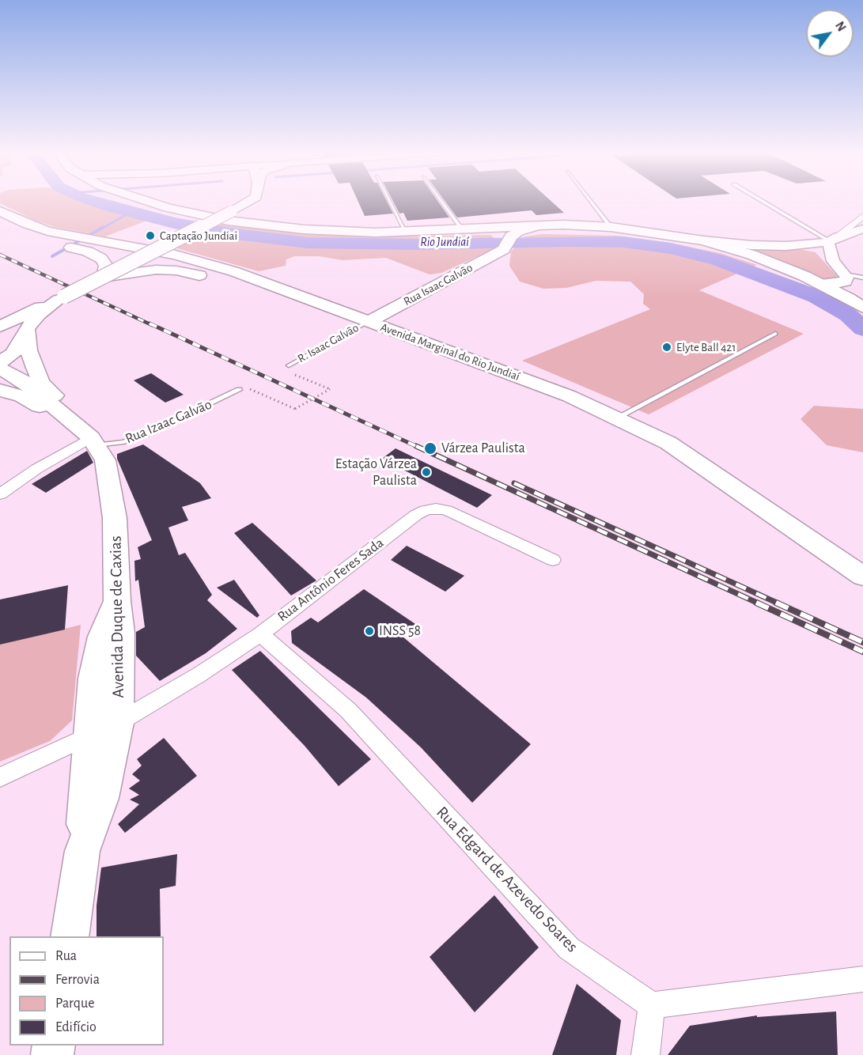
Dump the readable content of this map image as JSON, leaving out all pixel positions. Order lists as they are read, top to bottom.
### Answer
{
  "streets": {
    "main road": ["Rua Isaac Galvão", "Avenida Marginal do Rio Jundiaí", "Avenida Duque de Caxias"],
    "street": ["Rua Antônio Feres Sada", "Rua Edgard de Azevedo Soares"],
    "lane": ["R. Isaac Galvão", "Rua Izaac Galvão"]
  },
  "crossings": [
    ["Rua Isaac Galvão", "R. Isaac Galvão"],
    ["Rua Isaac Galvão", "Avenida Marginal do Rio Jundiaí"],
    ["R. Isaac Galvão", "Avenida Marginal do Rio Jundiaí"],
    ["Rua Izaac Galvão", "Avenida Duque de Caxias"],
    ["Rua Antônio Feres Sada", "Avenida Duque de Caxias"],
    ["Rua Antônio Feres Sada", "Rua Edgard de Azevedo Soares"]
  ],
  "water": ["Rio Jundiaí"],
  "places": [
    "Captação Jundiai",
    "Elyte Ball 421",
    "Várzea Paulista",
    "Estação Várzea Paulista",
    "INSS 58"
  ],
  "legend": [
    "Rua",
    "Ferrovia",
    "Parque",
    "Edifício"
  ],
  "north": "top right"
}
